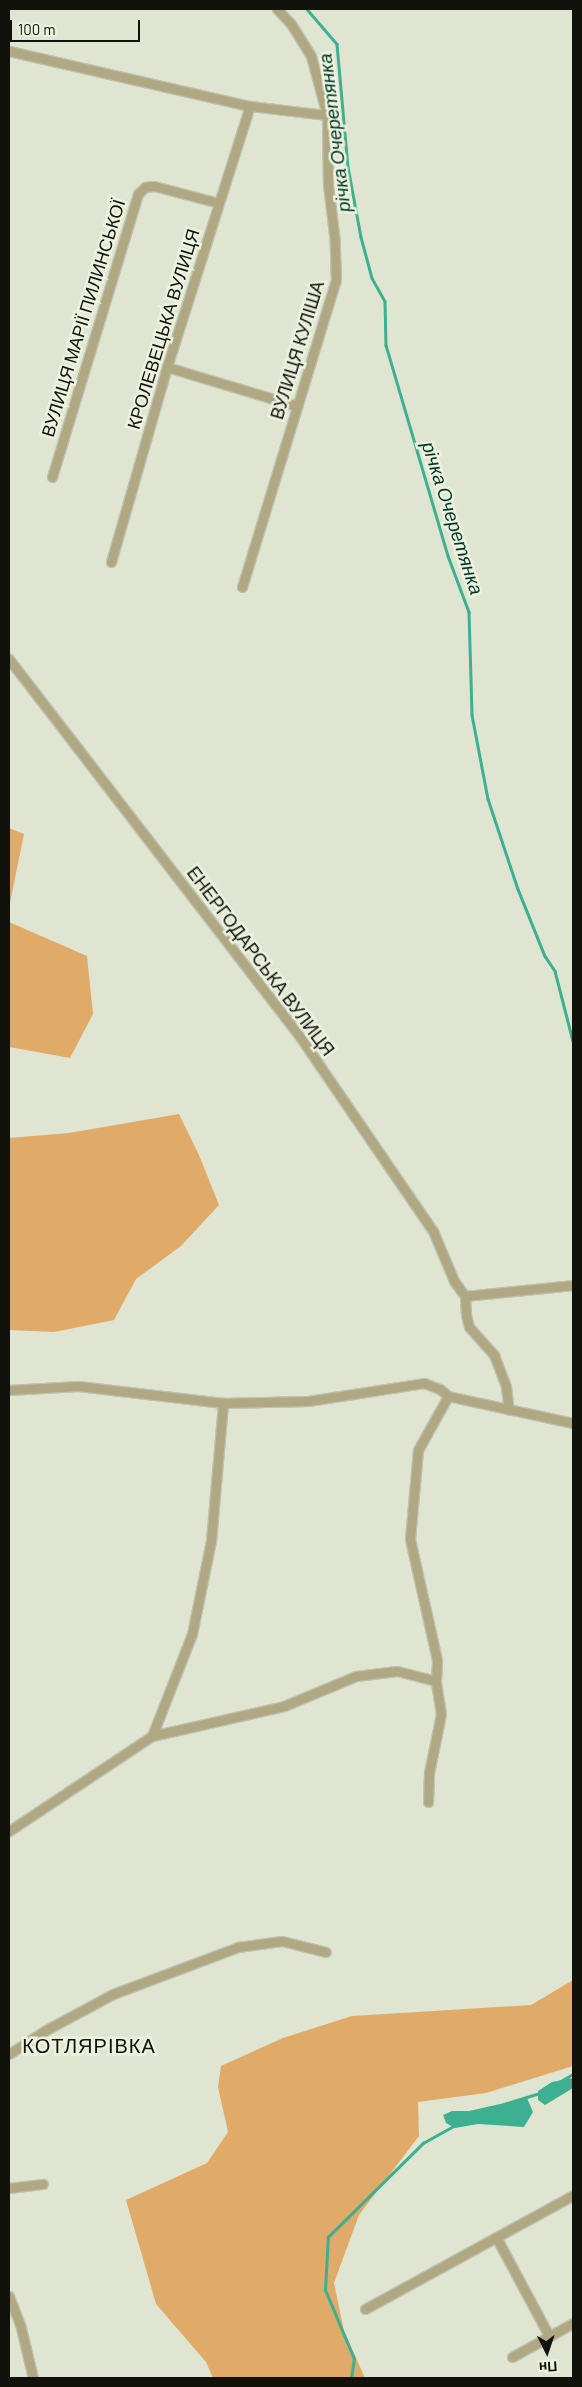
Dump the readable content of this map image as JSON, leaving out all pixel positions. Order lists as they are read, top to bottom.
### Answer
{
  "streets": {
    "street": [
      "ВУЛИЦЯ МАРІЇ ПИЛИНСЬКОЇ",
      "КРОЛЕВЕЦЬКА ВУЛИЦЯ",
      "ВУЛИЦЯ КУЛІША",
      "ЕНЕРГОДАРСЬКА ВУЛИЦЯ"
    ]
  },
  "crossings": [
    ["ВУЛИЦЯ МАРІЇ ПИЛИНСЬКОЇ", "КРОЛЕВЕЦЬКА ВУЛИЦЯ"]
  ],
  "districts": ["КОТЛЯРІВКА"],
  "water": ["річка Очеретянка"],
  "scale_bar": "100 m",
  "north": "bottom"
}
